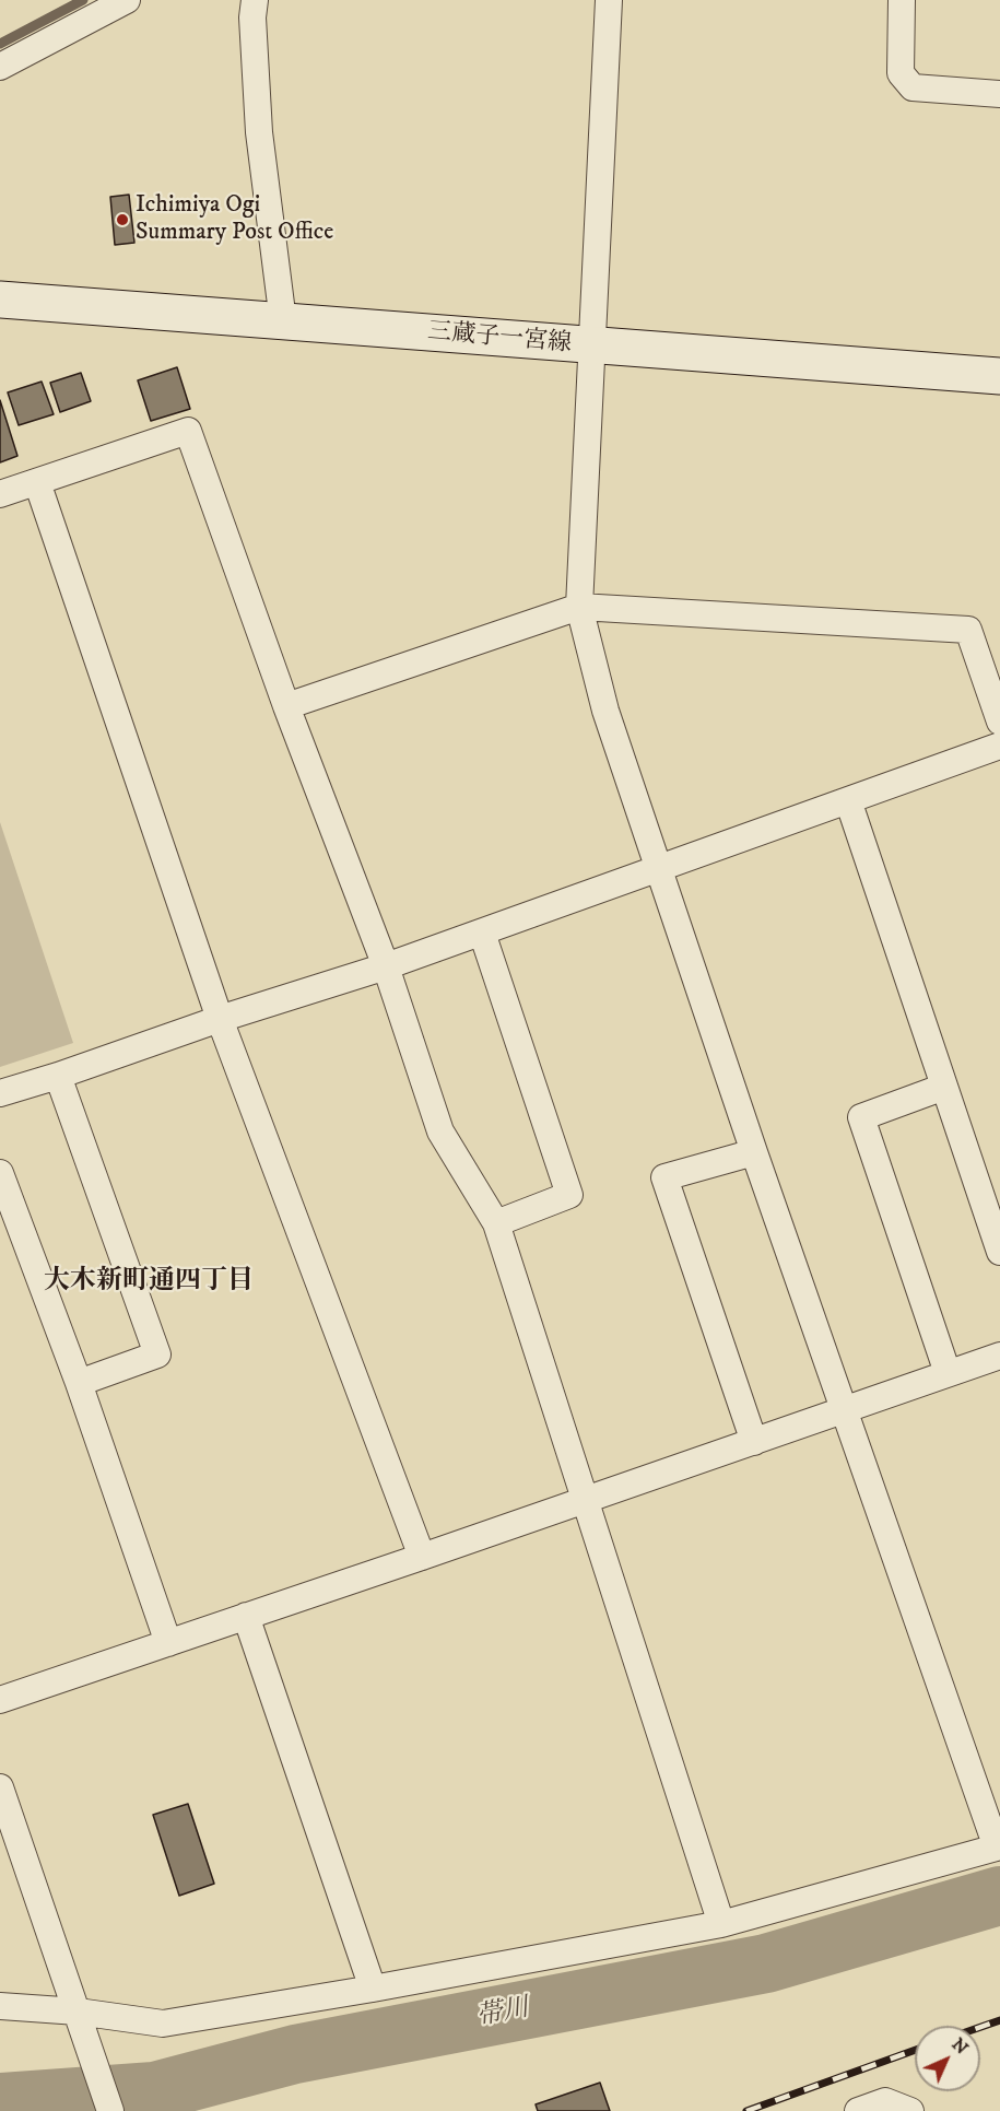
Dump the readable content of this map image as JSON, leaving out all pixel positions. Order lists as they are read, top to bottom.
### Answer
{
  "streets": {
    "main road": ["三蔵子一宮線"]
  },
  "districts": ["大木新町通四丁目"],
  "water": ["帯川"],
  "places": ["Ichimiya Ogi Summary Post Office"],
  "north": "top right"
}
